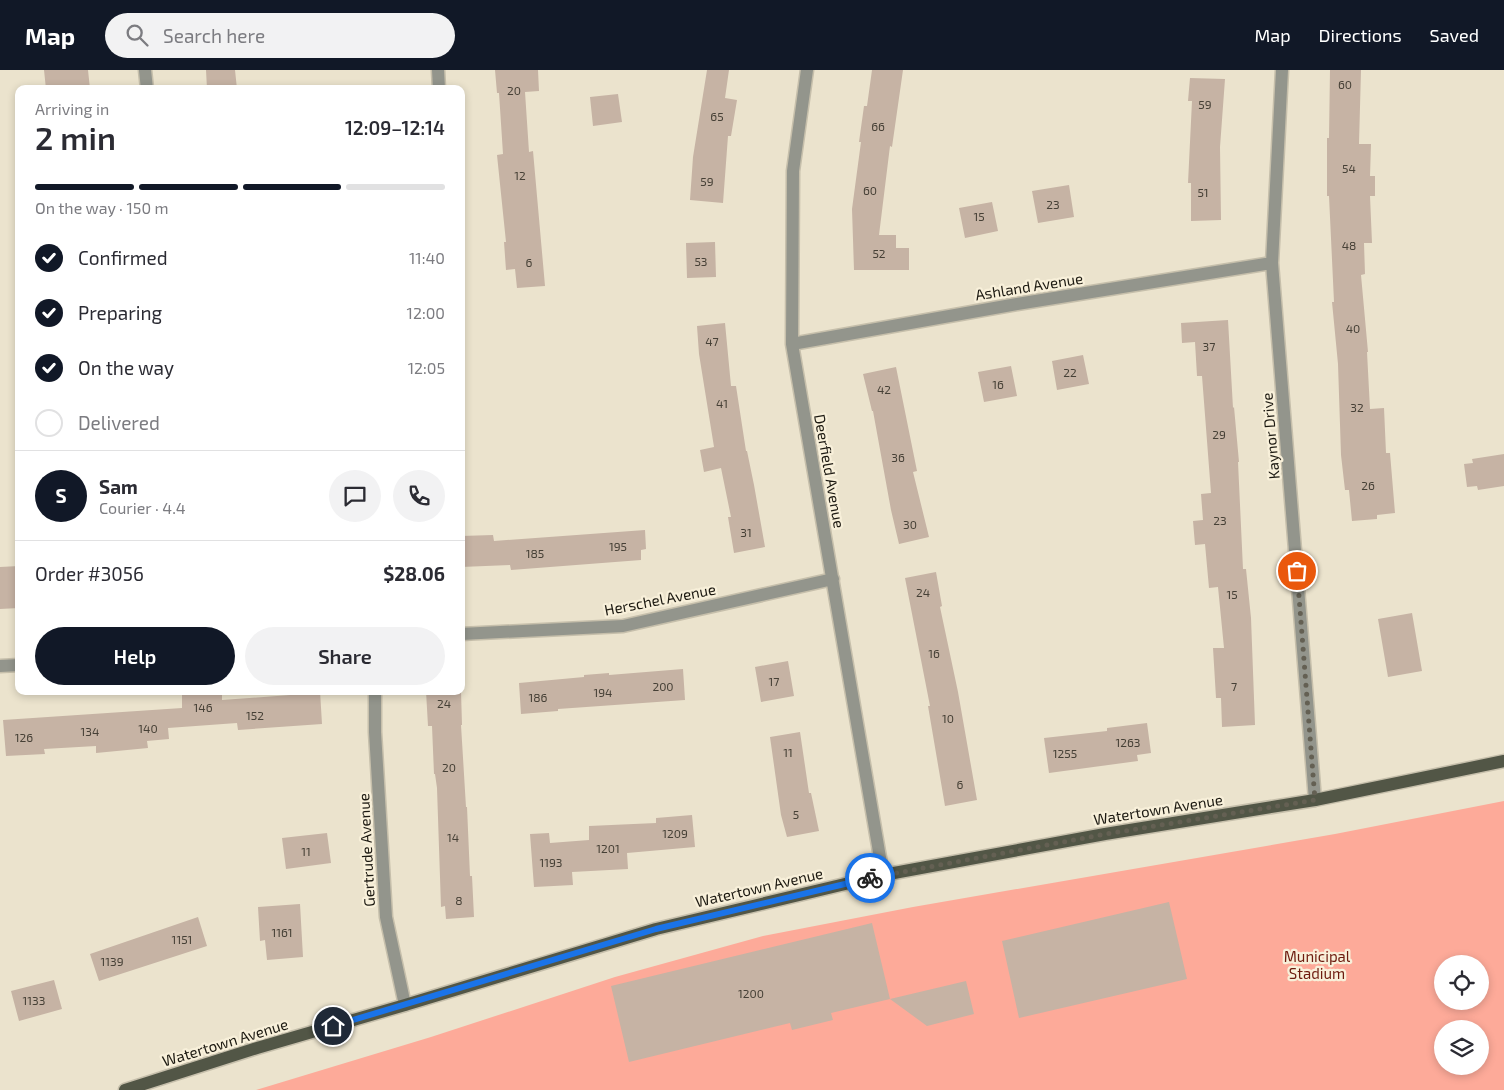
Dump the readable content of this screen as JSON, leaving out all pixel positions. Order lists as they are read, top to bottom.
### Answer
{
  "streets": {
    "main road": ["Watertown Avenue"],
    "street": [
      "Ashland Avenue",
      "Kaynor Drive",
      "Deerfield Avenue",
      "Herschel Avenue",
      "Gertrude Avenue"
    ]
  },
  "crossings": [
    ["Ashland Avenue", "Kaynor Drive"],
    ["Ashland Avenue", "Deerfield Avenue"],
    ["Kaynor Drive", "Watertown Avenue"],
    ["Deerfield Avenue", "Herschel Avenue"],
    ["Deerfield Avenue", "Watertown Avenue"],
    ["Watertown Avenue", "Gertrude Avenue"]
  ],
  "parks": ["Municipal Stadium"],
  "house_numbers": [
    "60",
    "20",
    "59",
    "65",
    "66",
    "54",
    "12",
    "59",
    "60",
    "51",
    "23",
    "15",
    "48",
    "52",
    "53",
    "6",
    "40",
    "47",
    "37",
    "22",
    "16",
    "42",
    "41",
    "32",
    "29",
    "36",
    "26",
    "23",
    "30",
    "31",
    "195",
    "185",
    "24",
    "15",
    "16",
    "17",
    "200",
    "7",
    "194",
    "186",
    "24",
    "146",
    "152",
    "10",
    "140",
    "134",
    "126",
    "1263",
    "11",
    "1255",
    "20",
    "6",
    "5",
    "1209",
    "14",
    "1201",
    "11",
    "1193",
    "8",
    "1161",
    "1151",
    "1139",
    "1200",
    "1133"
  ],
  "page": {
    "header": "Map",
    "search": "Search here",
    "nav": ["Map", "Directions", "Saved"],
    "heading": ["2 min", "Arriving in", "12:09–12:14"],
    "panel": [
      "Sam",
      "Courier · 4.4",
      "Order #3056",
      "$28.06"
    ],
    "bar": "On the way · 150 m",
    "list": [
      ["Confirmed", "11:40"],
      ["Preparing", "12:00"],
      ["On the way", "12:05"],
      "Delivered"
    ],
    "round": "S",
    "buttons": ["Help", "Share"]
  }
}
